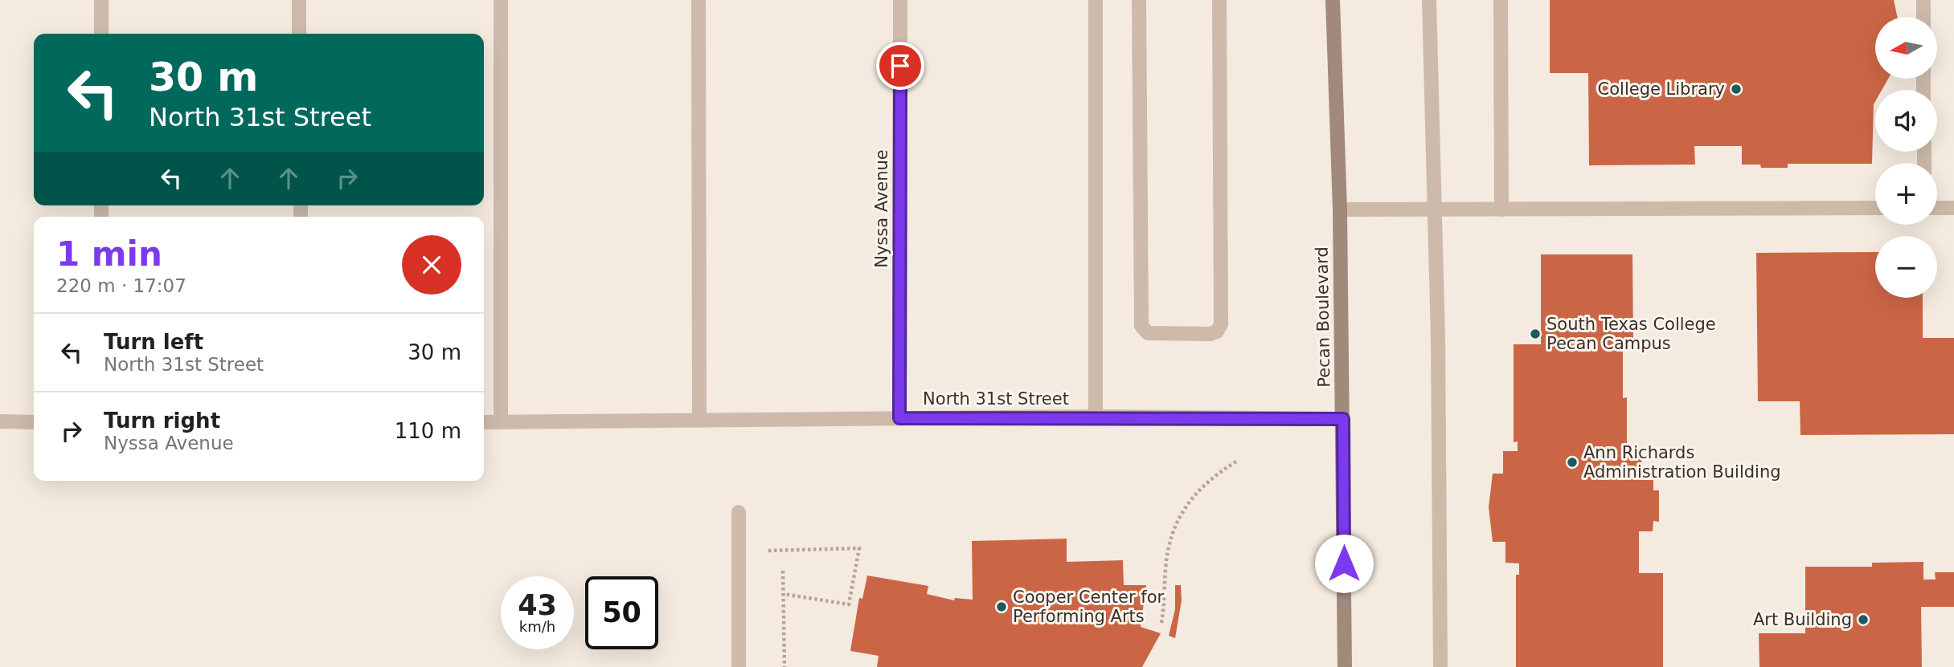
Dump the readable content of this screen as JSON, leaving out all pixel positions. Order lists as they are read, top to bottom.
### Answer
{
  "streets": {
    "main road": ["Pecan Boulevard"],
    "street": ["Nyssa Avenue", "North 31st Street"]
  },
  "crossings": [
    ["Nyssa Avenue", "North 31st Street"],
    ["Pecan Boulevard", "North 31st Street"]
  ],
  "places": [
    "College Library",
    "South Texas College Pecan Campus",
    "Ann Richards Administration Building",
    "Cooper Center for Performing Arts",
    "Art Building"
  ],
  "north": "left",
  "page": {
    "map_buttons": ["+", "−"],
    "turn": ["30 m", "North 31st Street"],
    "heading": ["1 min", "220 m · 17:07"],
    "list": [
      {
        "name": "Turn left",
        "note": "North 31st Street",
        "value": "30 m"
      },
      {
        "name": "Turn right",
        "note": "Nyssa Avenue",
        "value": "110 m"
      }
    ],
    "speed": "43 km/h",
    "limit": "50"
  }
}
